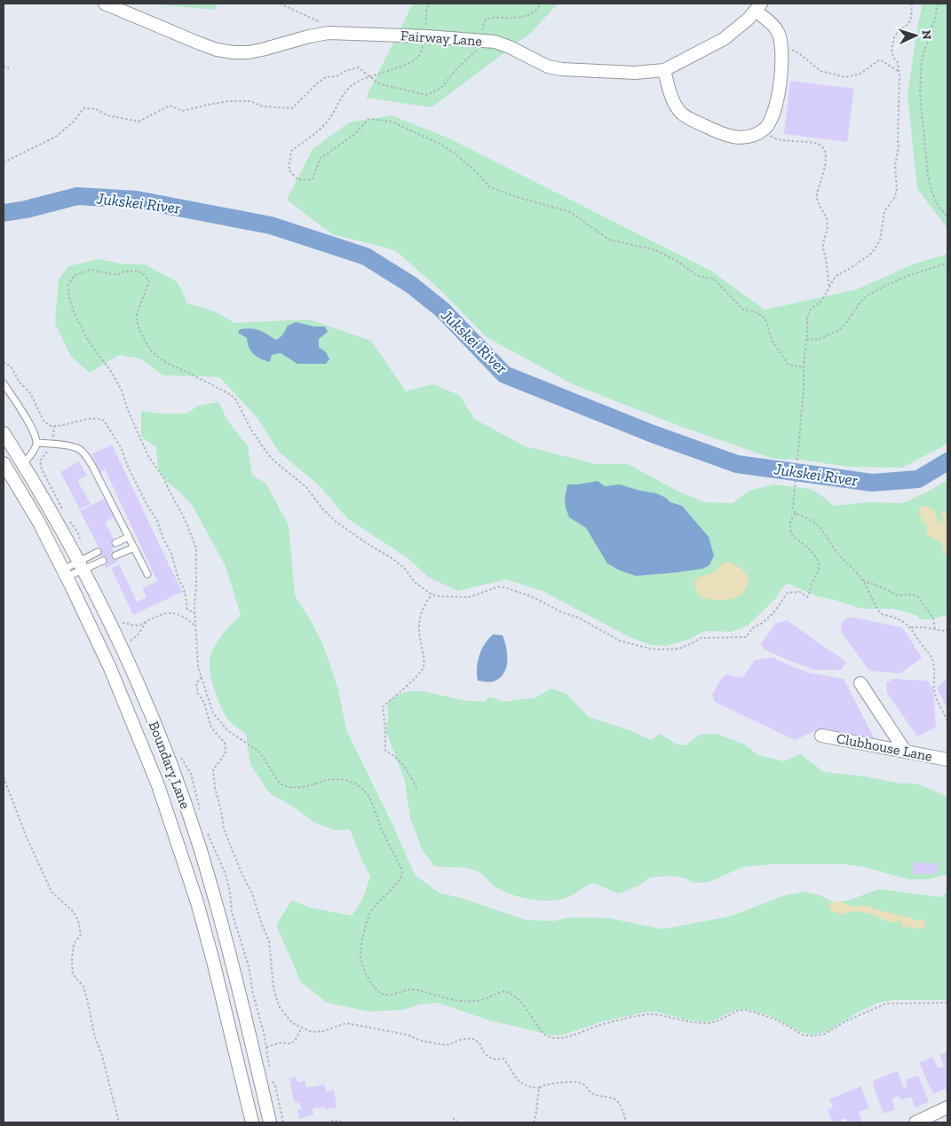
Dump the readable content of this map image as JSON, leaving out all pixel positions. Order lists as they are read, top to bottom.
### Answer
{
  "streets": {
    "street": ["Fairway Lane", "Clubhouse Lane", "Boundary Lane"]
  },
  "water": ["Jukskei River"],
  "north": "right"
}
